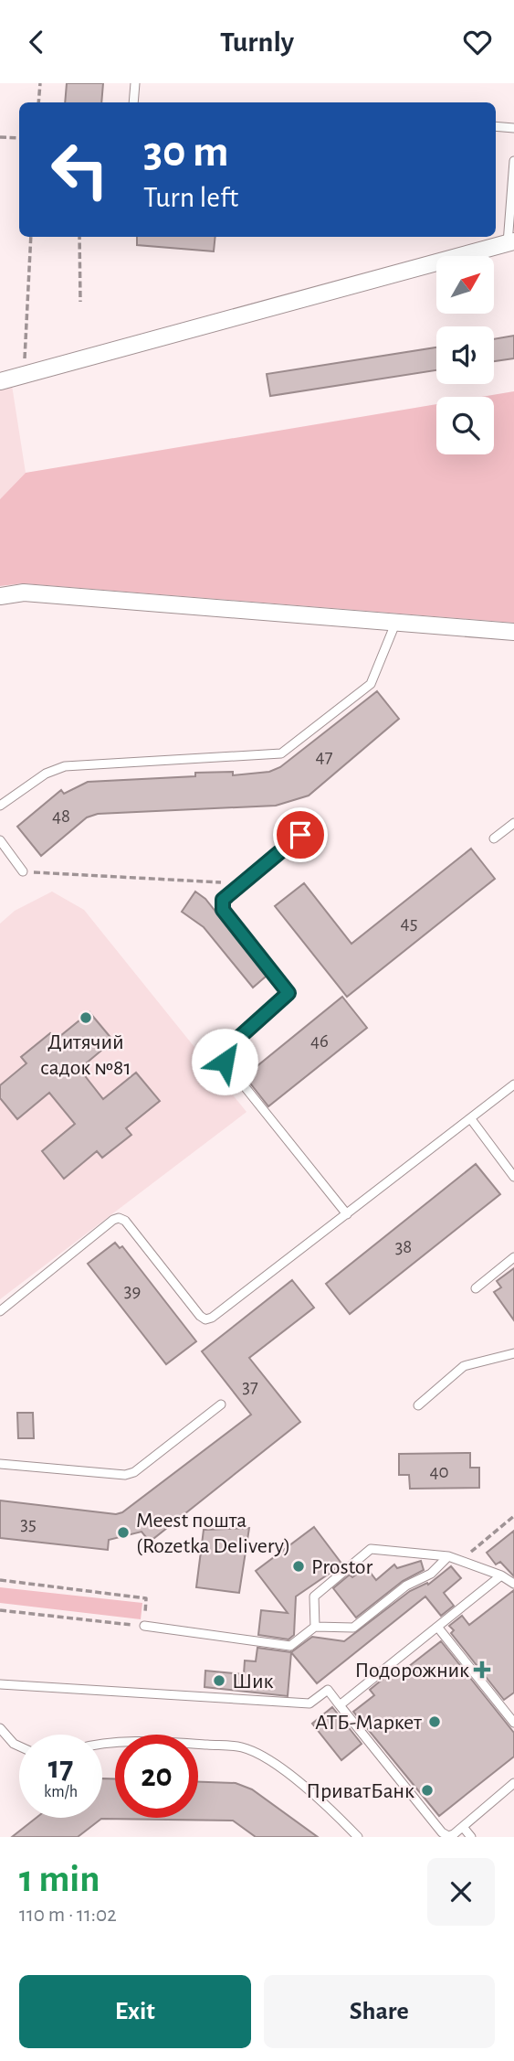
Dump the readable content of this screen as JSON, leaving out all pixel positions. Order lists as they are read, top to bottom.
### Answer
{
  "places": {
    "other": [
      "Дитячий садок №81",
      "Meest пошта (Rozetka Delivery)",
      "Prostor",
      "Шик",
      "АТБ-Маркет",
      "ПриватБанк"
    ],
    "health": ["Подорожник"]
  },
  "house_numbers": [
    "47",
    "48",
    "45",
    "46",
    "38",
    "39",
    "37",
    "40",
    "35"
  ],
  "north": "top right",
  "page": {
    "header": "Turnly",
    "turn": ["30 m", "Turn left"],
    "speed": "17 km/h",
    "limit": "20",
    "heading": ["1 min", "110 m · 11:02"],
    "buttons": ["Exit", "Share"]
  }
}
